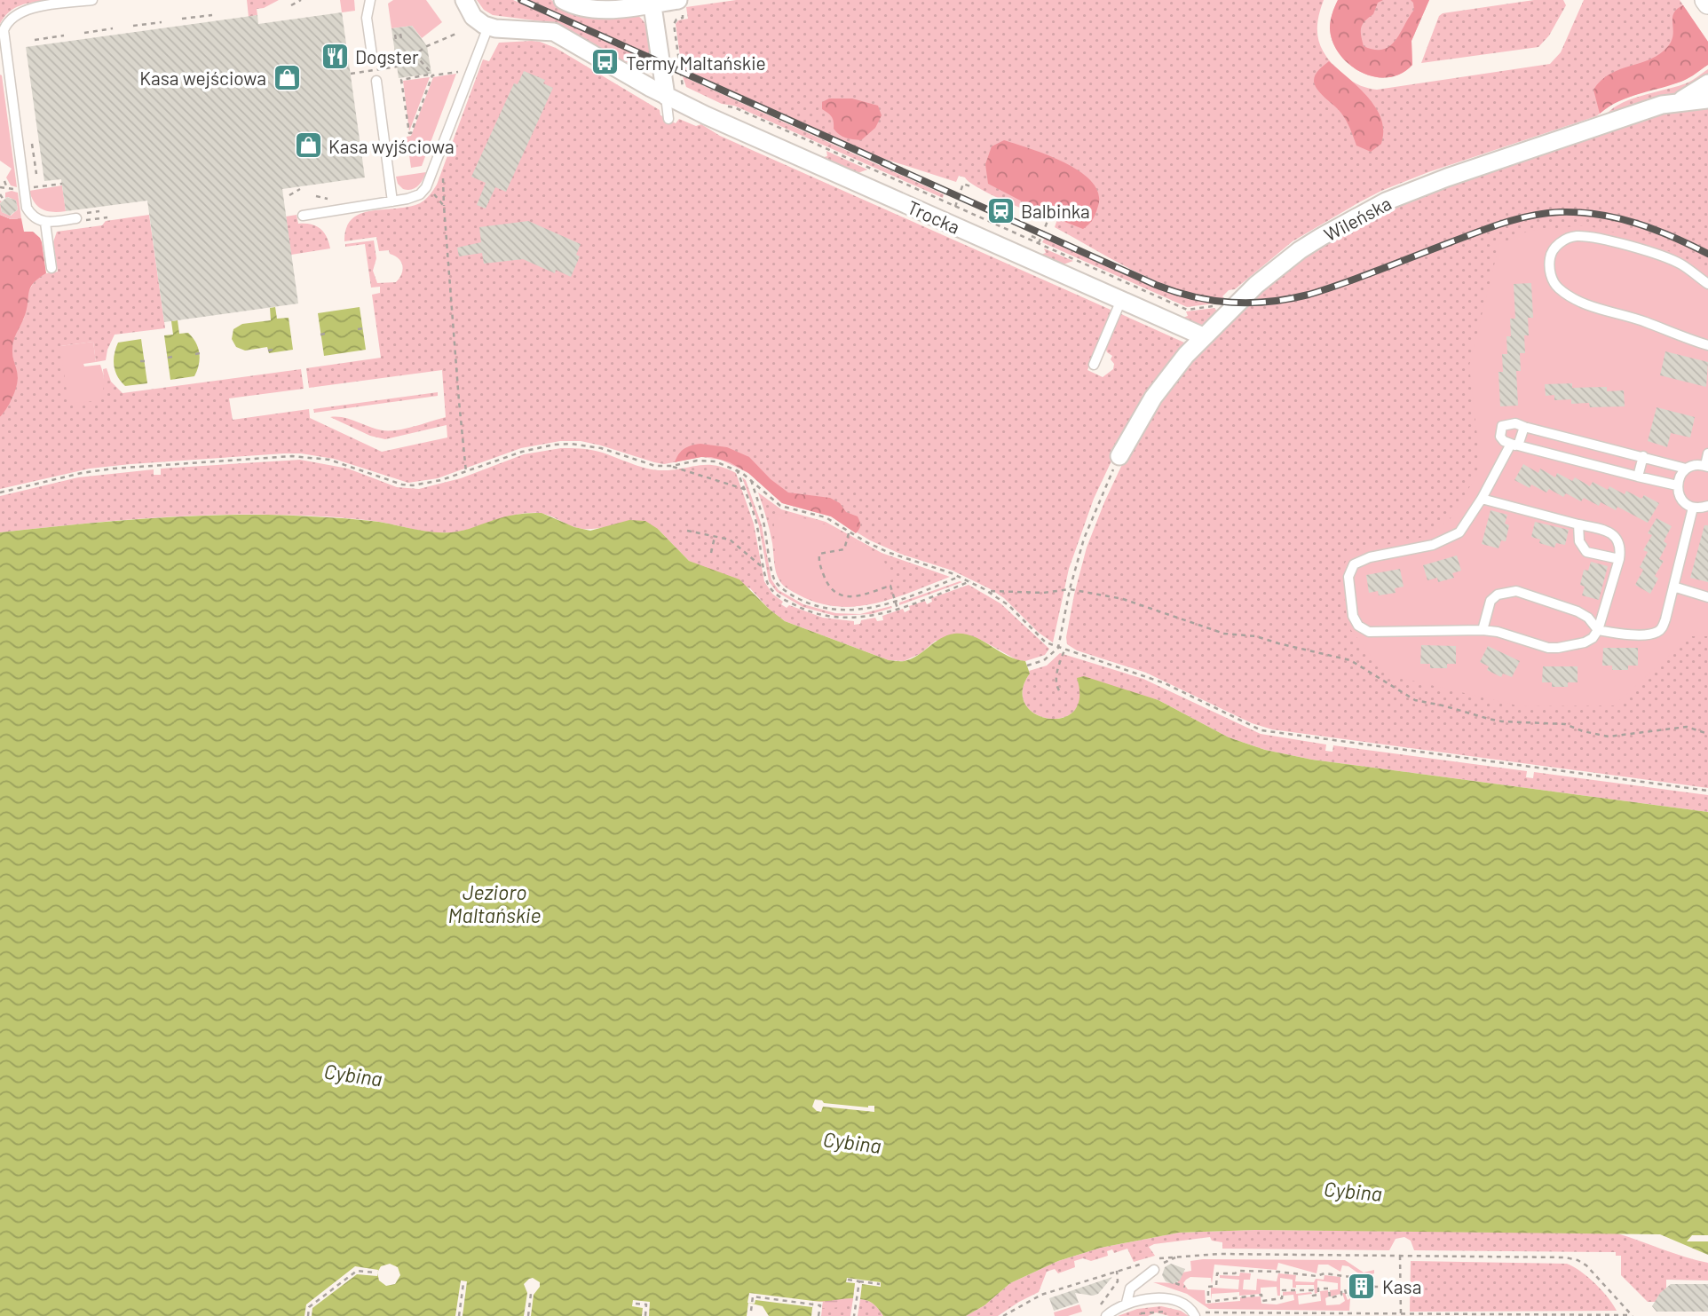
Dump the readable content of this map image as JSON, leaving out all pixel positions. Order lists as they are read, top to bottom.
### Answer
{
  "streets": {
    "street": ["Trocka", "Wileńska"]
  },
  "crossings": [
    ["Trocka", "Wileńska"]
  ],
  "water": ["Jezioro Maltańskie", "Cybina"],
  "places": {
    "restaurant": ["Dogster"],
    "bus stop": ["Termy Maltańskie"],
    "shop": ["Kasa wejściowa", "Kasa wyjściowa"],
    "station": ["Balbinka"],
    "building": ["Kasa"]
  }
}
